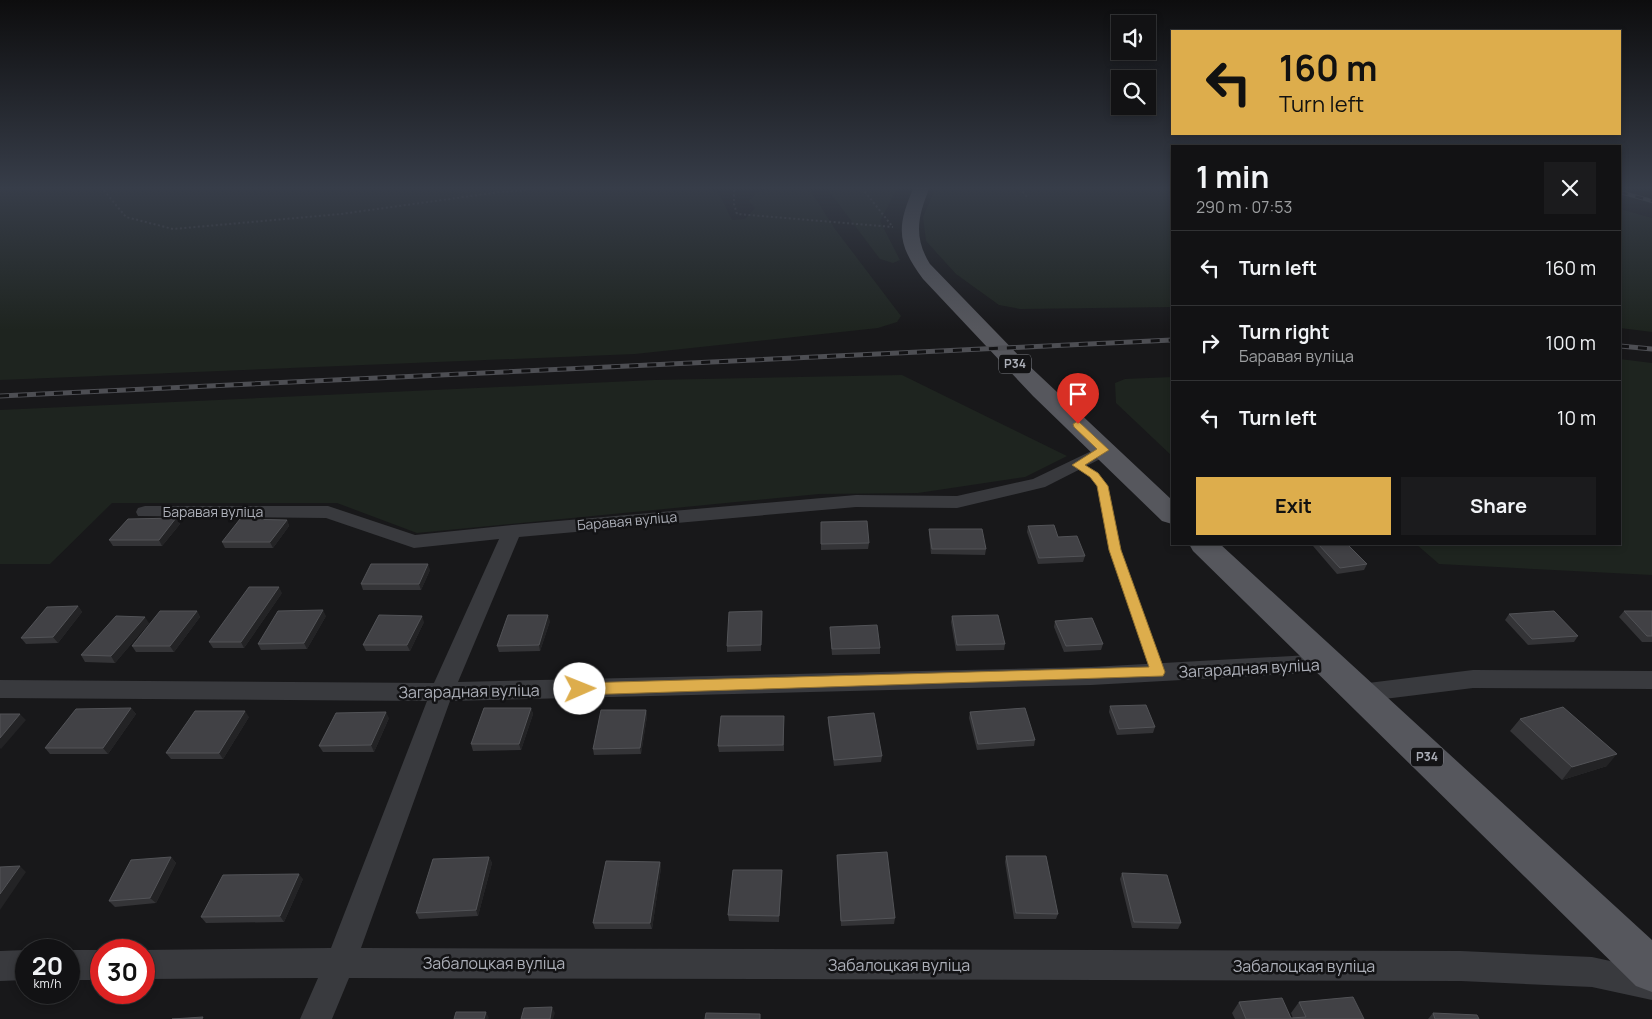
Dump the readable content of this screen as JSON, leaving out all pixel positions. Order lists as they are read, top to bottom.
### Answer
{
  "streets": {
    "main road": ["Р34"],
    "street": ["Баравая вуліца", "Загарадная вуліца", "Забалоцкая вуліца"]
  },
  "crossings": [
    ["Р34", "Баравая вуліца"],
    ["Р34", "Загарадная вуліца"]
  ],
  "page": {
    "turn": ["160 m", "Turn left"],
    "heading": ["1 min", "290 m · 07:53"],
    "list": [
      {
        "name": "Turn left",
        "value": "160 m"
      },
      {
        "name": "Turn right",
        "note": "Баравая вуліца",
        "value": "100 m"
      },
      {
        "name": "Turn left",
        "value": "10 m"
      }
    ],
    "buttons": ["Exit", "Share"],
    "speed": "20 km/h",
    "limit": "30"
  }
}
